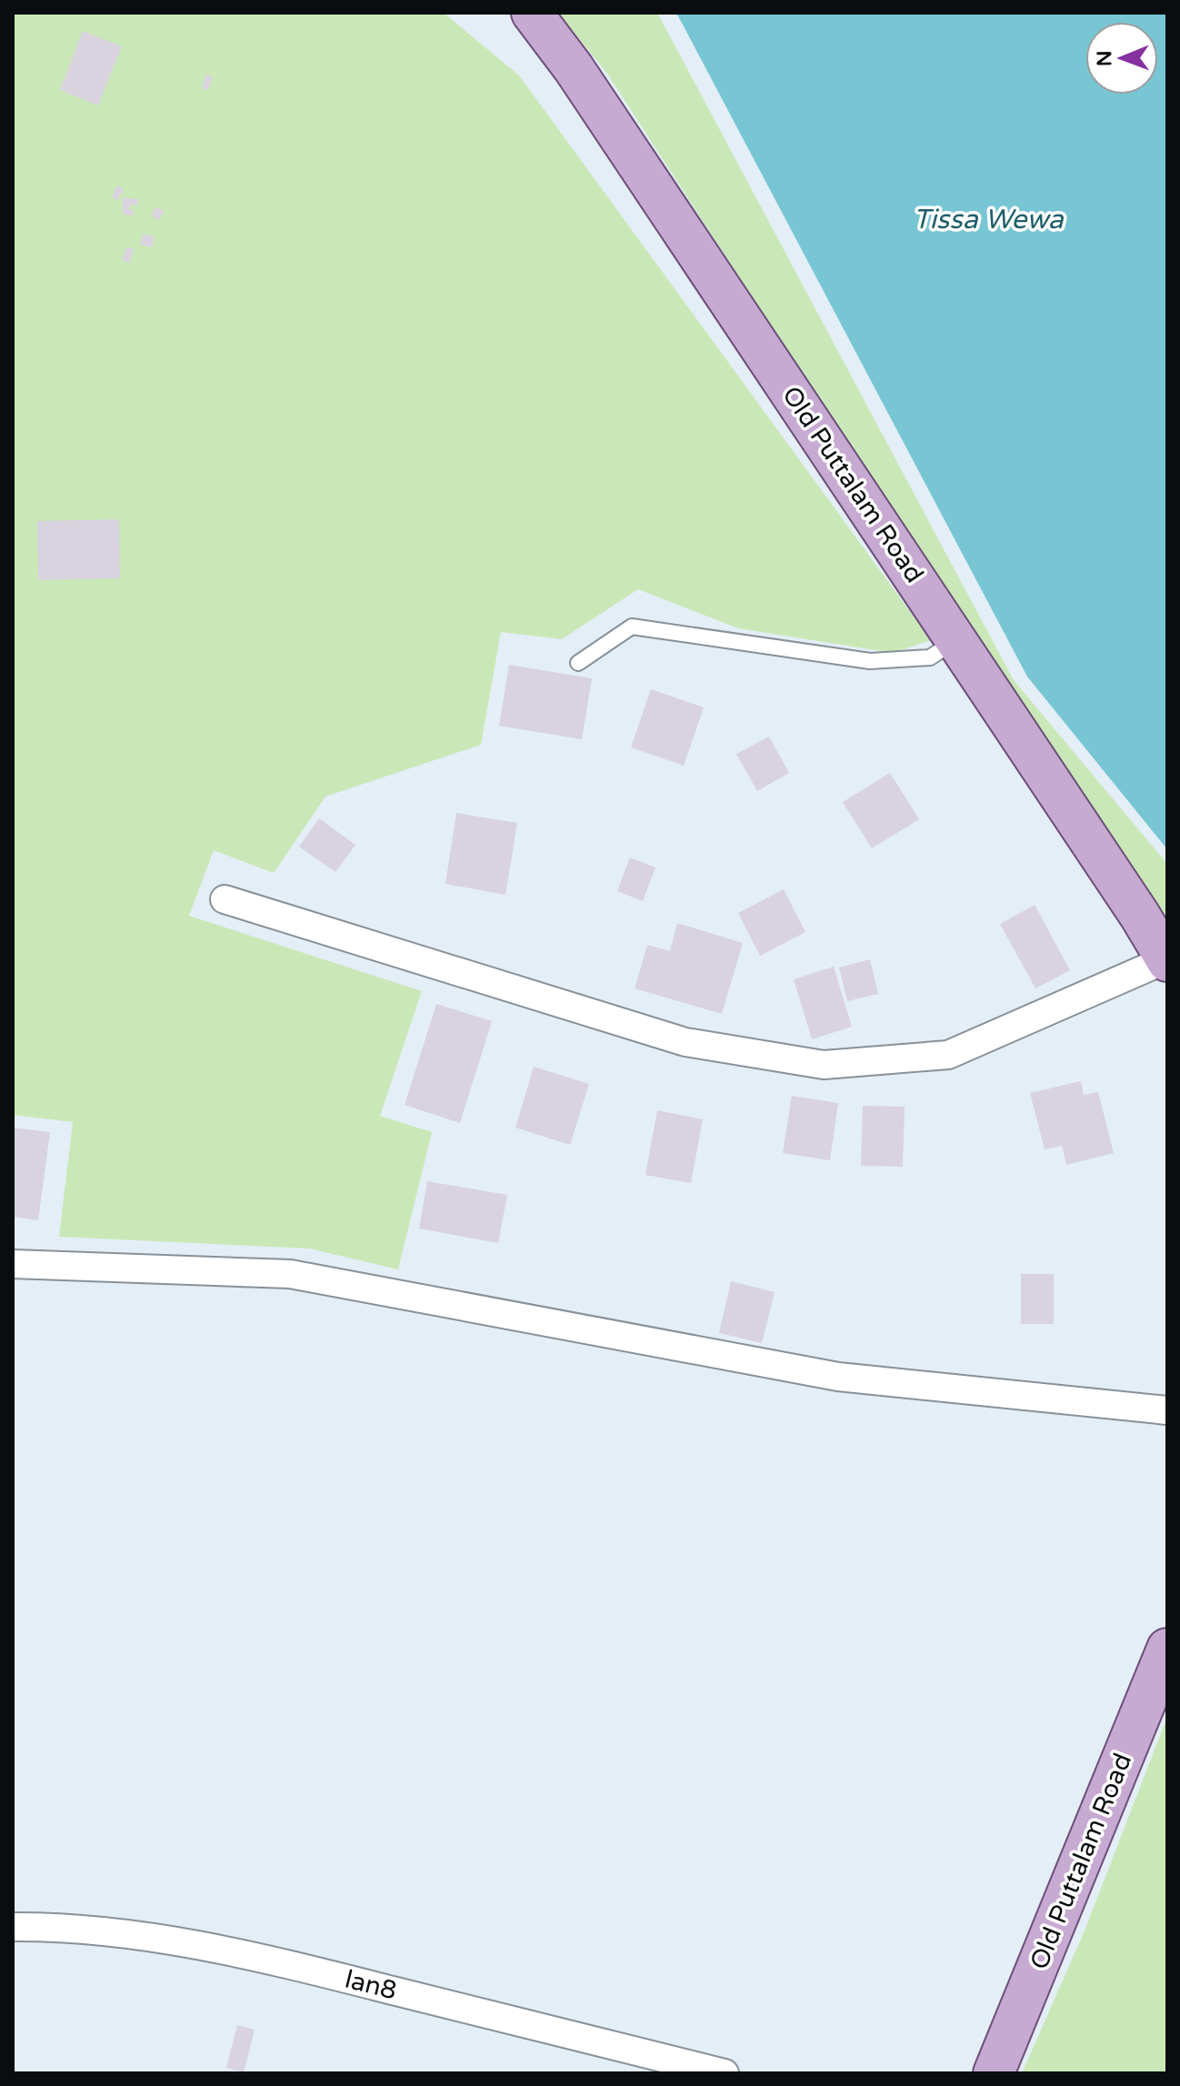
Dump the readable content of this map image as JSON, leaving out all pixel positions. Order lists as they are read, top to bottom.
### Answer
{
  "streets": {
    "main road": ["Old Puttalam Road"],
    "street": ["lan8"]
  },
  "water": ["Tissa Wewa"],
  "north": "left"
}
